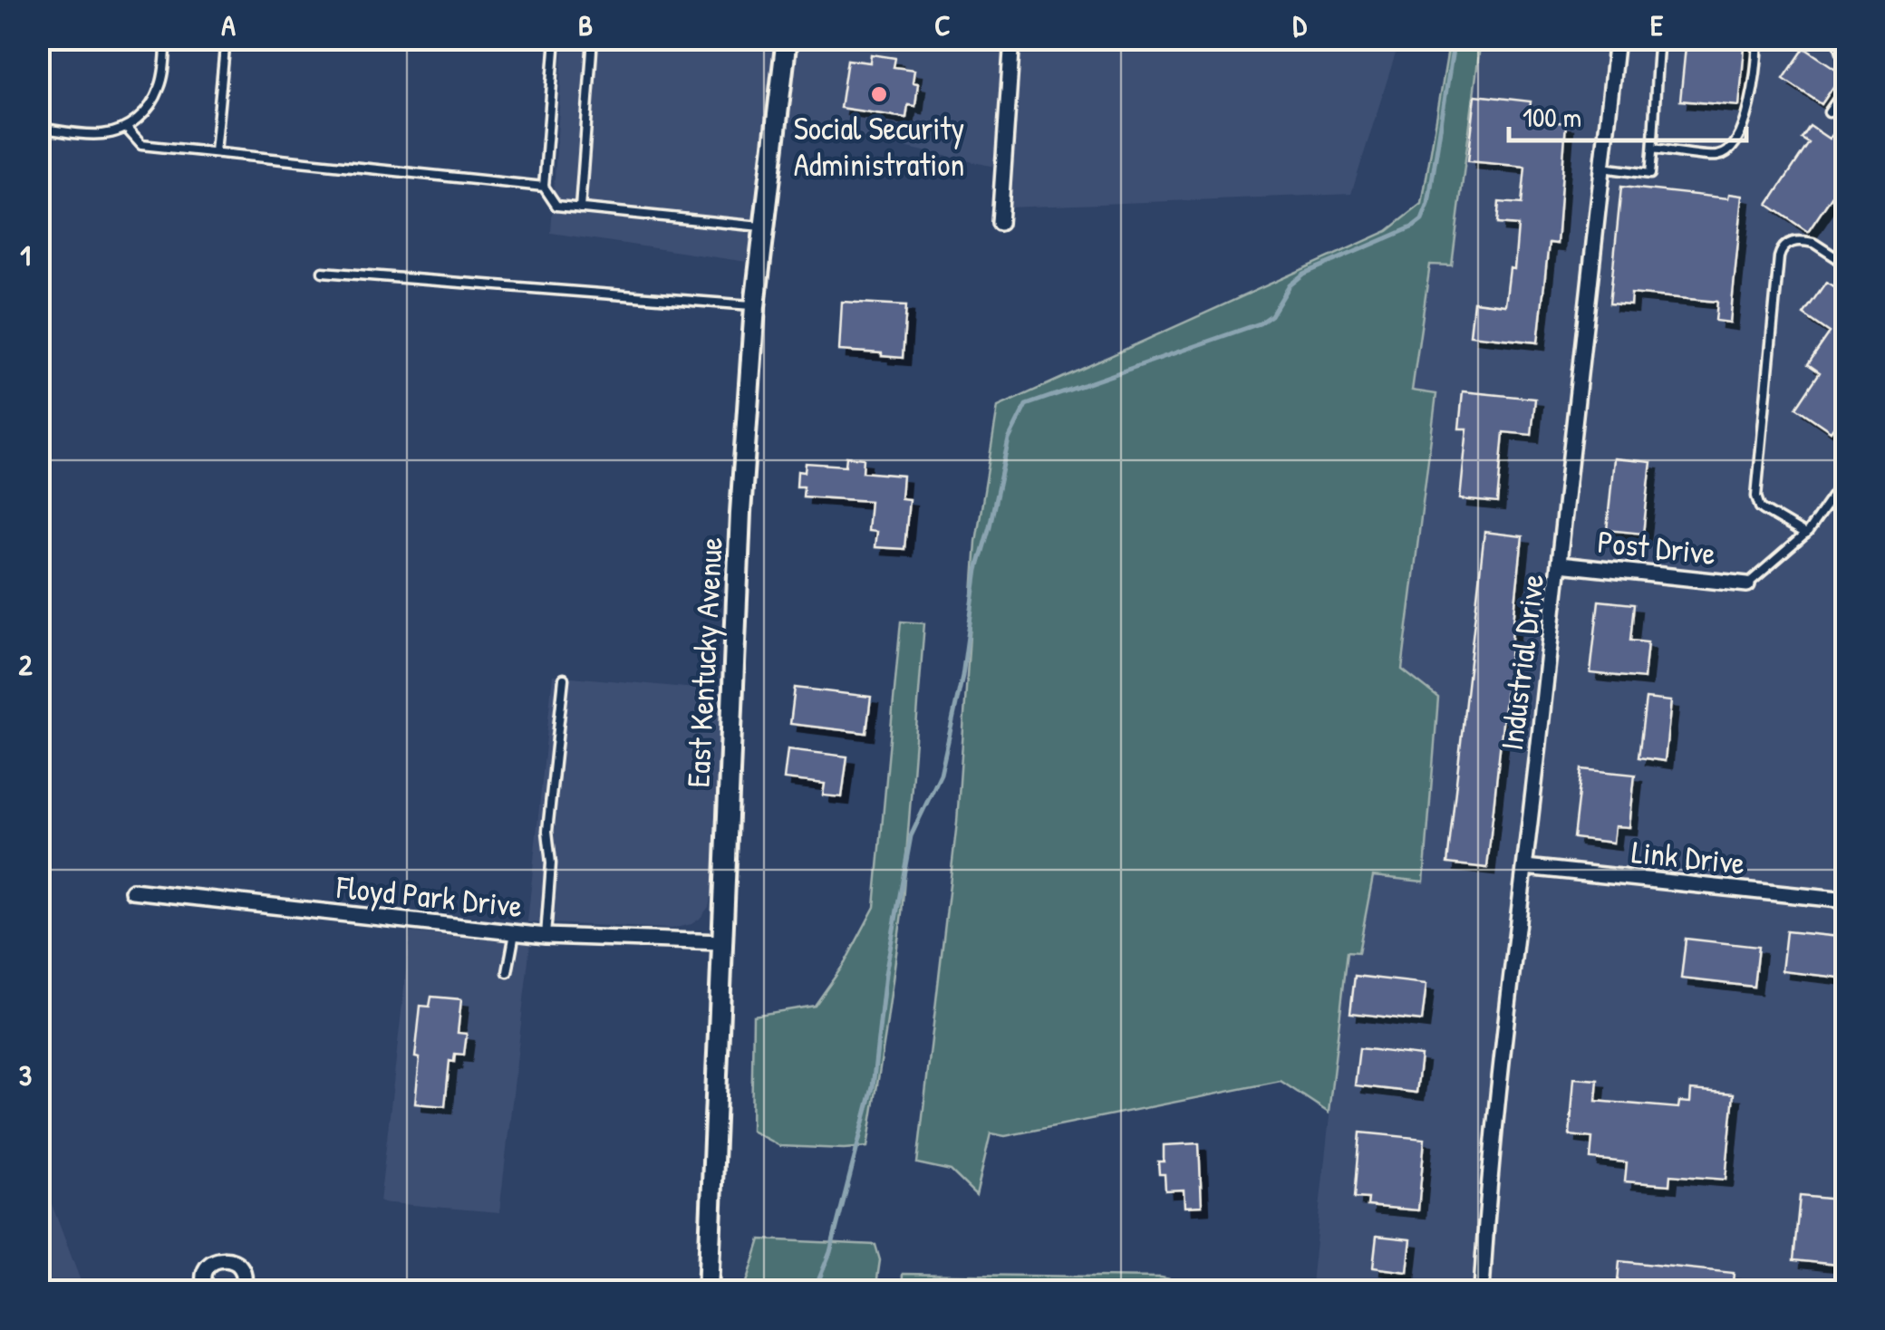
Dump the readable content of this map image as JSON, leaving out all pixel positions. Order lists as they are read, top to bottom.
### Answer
{
  "streets": {
    "street": [
      "Post Drive",
      "East Kentucky Avenue",
      "Industrial Drive",
      "Link Drive",
      "Floyd Park Drive"
    ]
  },
  "crossings": [
    ["Post Drive", "Industrial Drive"],
    ["East Kentucky Avenue", "Floyd Park Drive"],
    ["Industrial Drive", "Link Drive"]
  ],
  "places": ["Social Security Administration"],
  "scale_bar": "100 m",
  "grid": {
    "columns": [
      "A",
      "B",
      "C",
      "D",
      "E"
    ],
    "rows": ["1", "2", "3"]
  }
}
